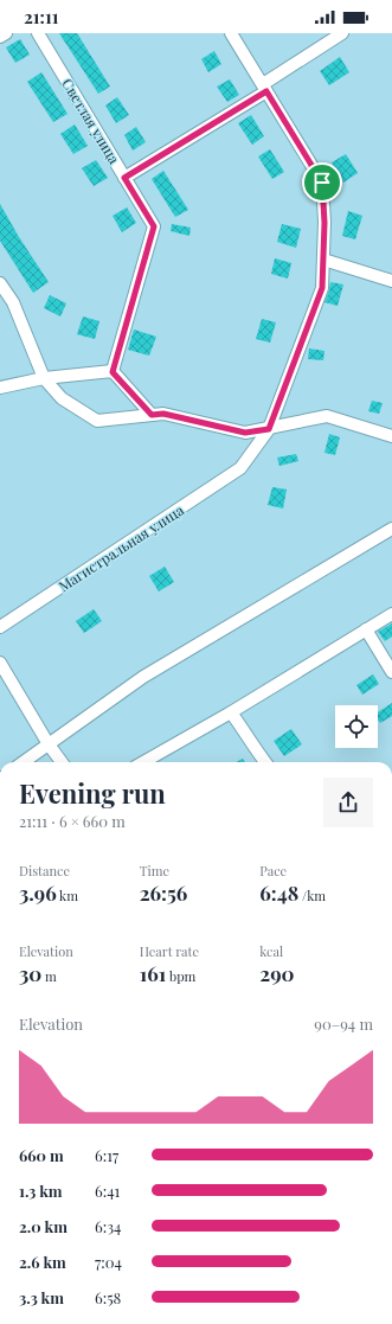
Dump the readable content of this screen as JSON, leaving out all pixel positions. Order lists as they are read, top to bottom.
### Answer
{
  "streets": {
    "street": ["Светлая улица", "Магистральная улица"]
  },
  "page": {
    "status": "21:11",
    "heading": ["Evening run", "21:11 · 6 × 660 m"],
    "stats": [
      ["Distance", "3.96 km"],
      ["Time", "26:56"],
      ["Pace", "6:48 /km"],
      ["Elevation", "30 m"],
      ["Heart rate", "161 bpm"],
      ["kcal", "290"]
    ],
    "chart": ["Elevation", "90–94 m"],
    "list": [
      {
        "name": "660 m",
        "note": "6:17"
      },
      {
        "name": "1.3 km",
        "note": "6:41"
      },
      {
        "name": "2.0 km",
        "note": "6:34"
      },
      {
        "name": "2.6 km",
        "note": "7:04"
      },
      {
        "name": "3.3 km",
        "note": "6:58"
      }
    ]
  }
}
